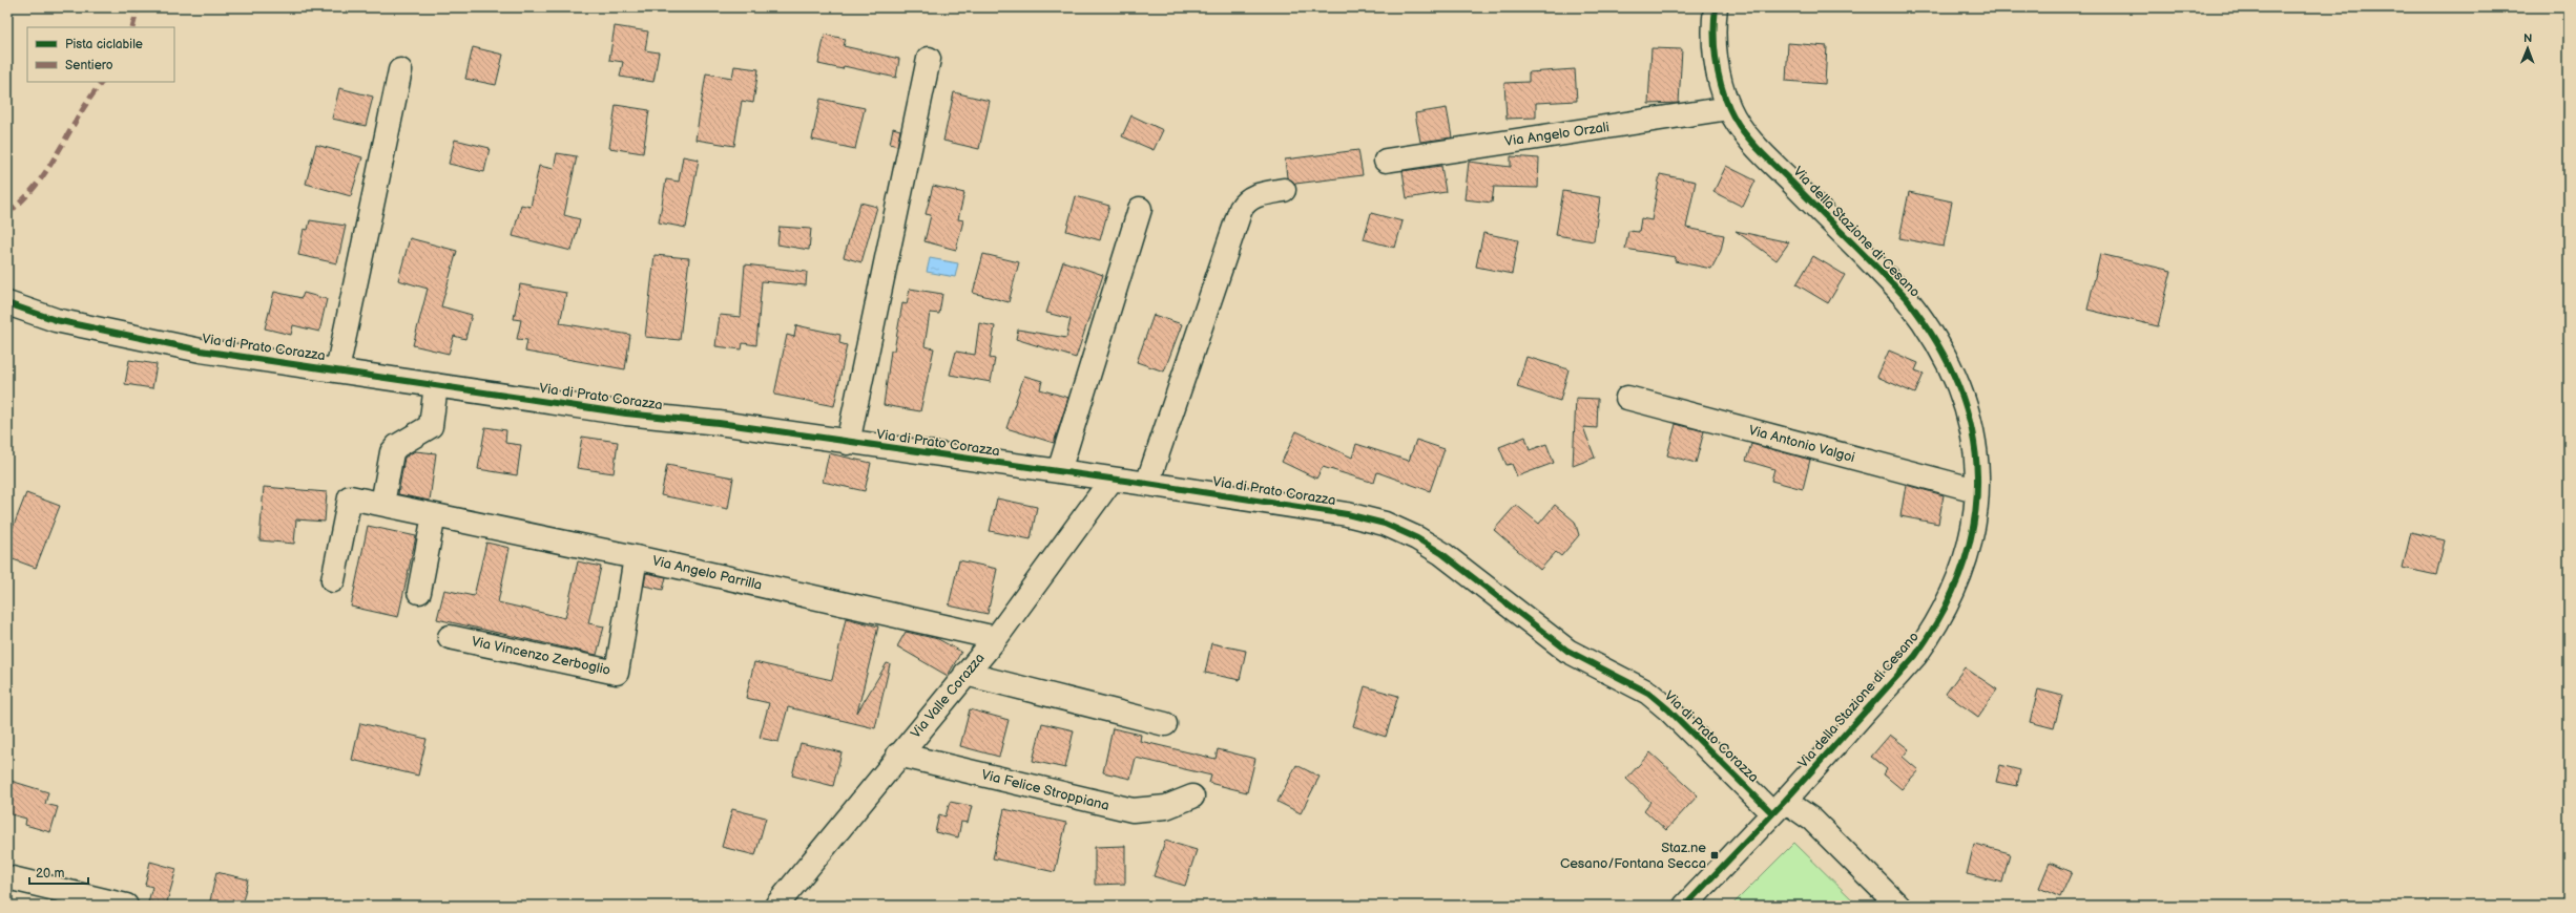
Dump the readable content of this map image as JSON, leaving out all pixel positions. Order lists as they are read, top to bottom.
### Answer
{
  "streets": {
    "street": [
      "Via Angelo Orzali",
      "Via della Stazione di Cesano",
      "Via di Prato Corazza",
      "Via Antonio Valgoi",
      "Via Angelo Parrilla",
      "Via Vincenzo Zerboglio",
      "Via Valle Corazza",
      "Via Felice Stroppiana"
    ]
  },
  "crossings": [
    ["Via Angelo Orzali", "Via della Stazione di Cesano"],
    ["Via della Stazione di Cesano", "Via di Prato Corazza"],
    ["Via della Stazione di Cesano", "Via Antonio Valgoi"],
    ["Via di Prato Corazza", "Via Valle Corazza"],
    ["Via Angelo Parrilla", "Via Vincenzo Zerboglio"],
    ["Via Angelo Parrilla", "Via Valle Corazza"],
    ["Via Valle Corazza", "Via Felice Stroppiana"]
  ],
  "places": {
    "transit": ["Staz.ne Cesano/Fontana Secca"]
  },
  "legend": ["Pista ciclabile", "Sentiero"],
  "scale_bar": "20 m",
  "north": "top"
}
